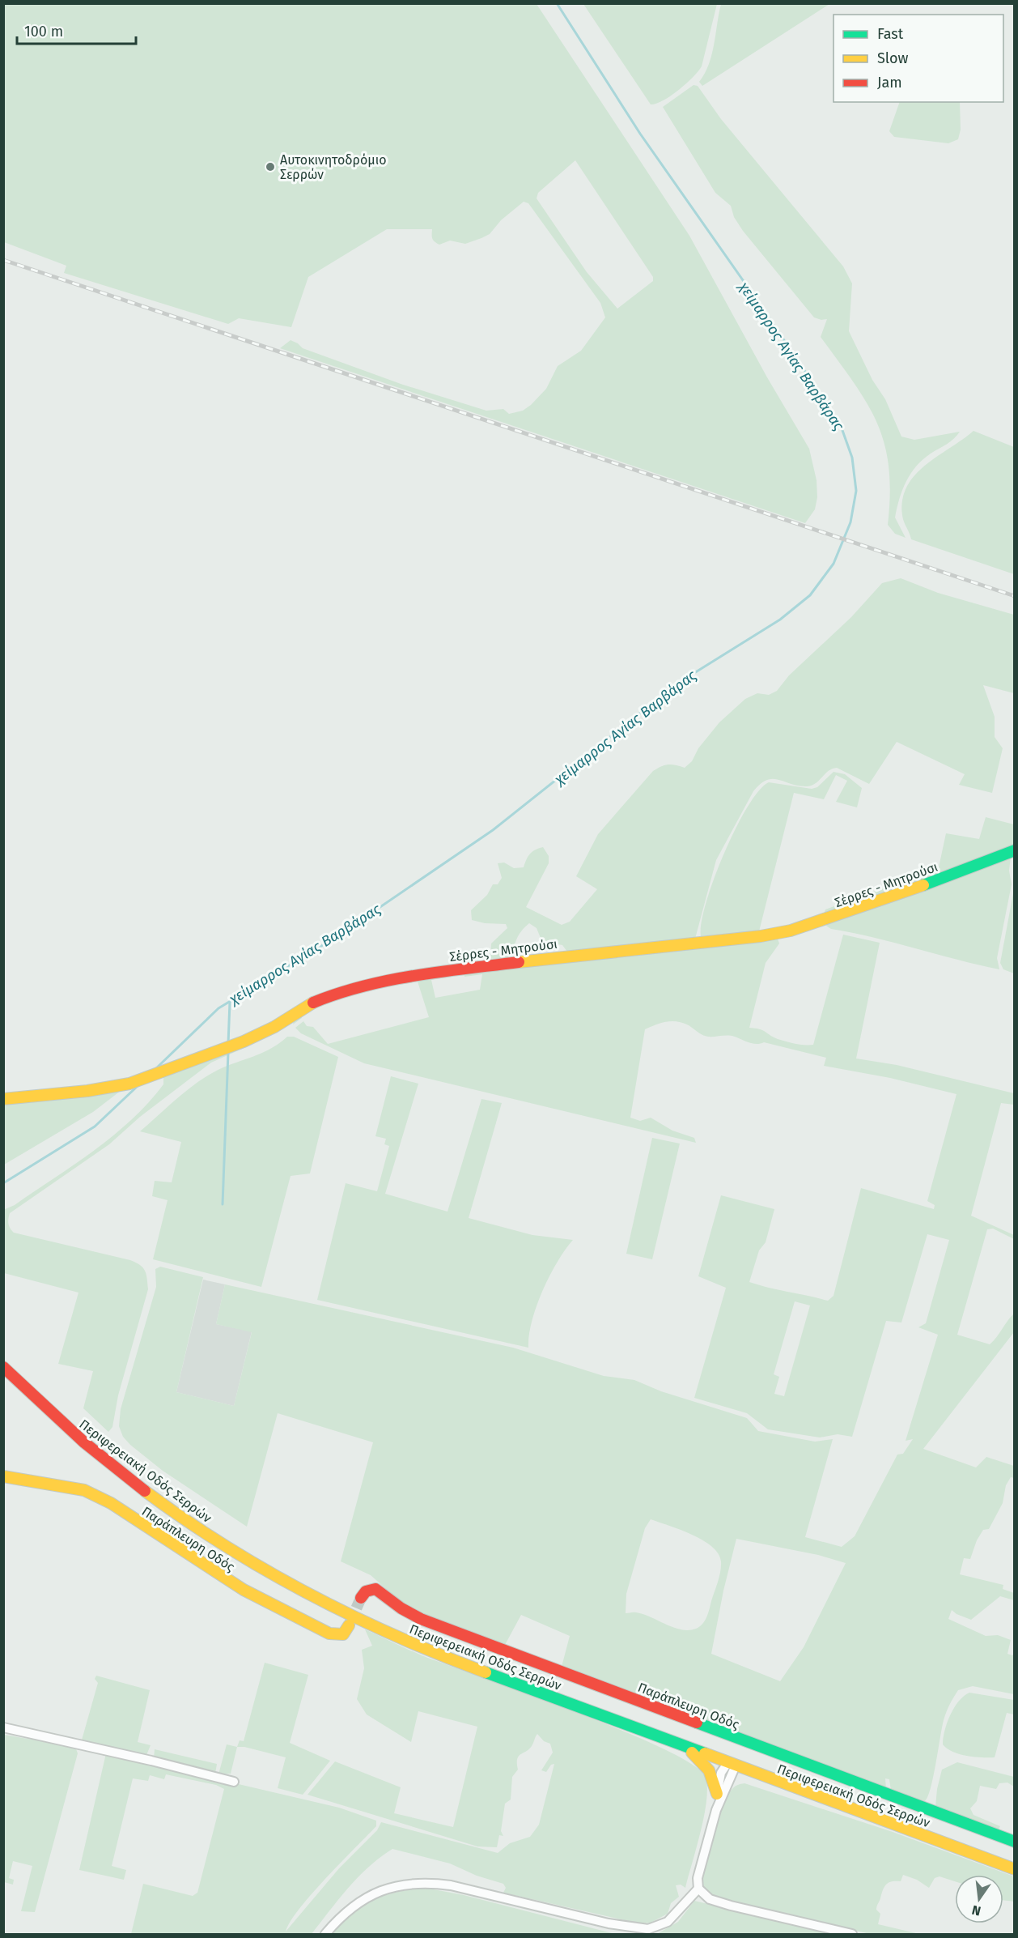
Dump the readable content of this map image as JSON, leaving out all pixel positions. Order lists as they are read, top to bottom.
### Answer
{
  "streets": {
    "street": ["Σέρρες - Μητρούσι", "Περιφερειακή Οδός Σερρών", "Παράπλευρη Οδός"]
  },
  "water": ["χείμαρρος Αγίας Βαρβάρας"],
  "places": ["Αυτοκινητοδρόμιο Σερρών"],
  "legend": ["Fast", "Slow", "Jam"],
  "scale_bar": "100 m",
  "north": "bottom"
}
